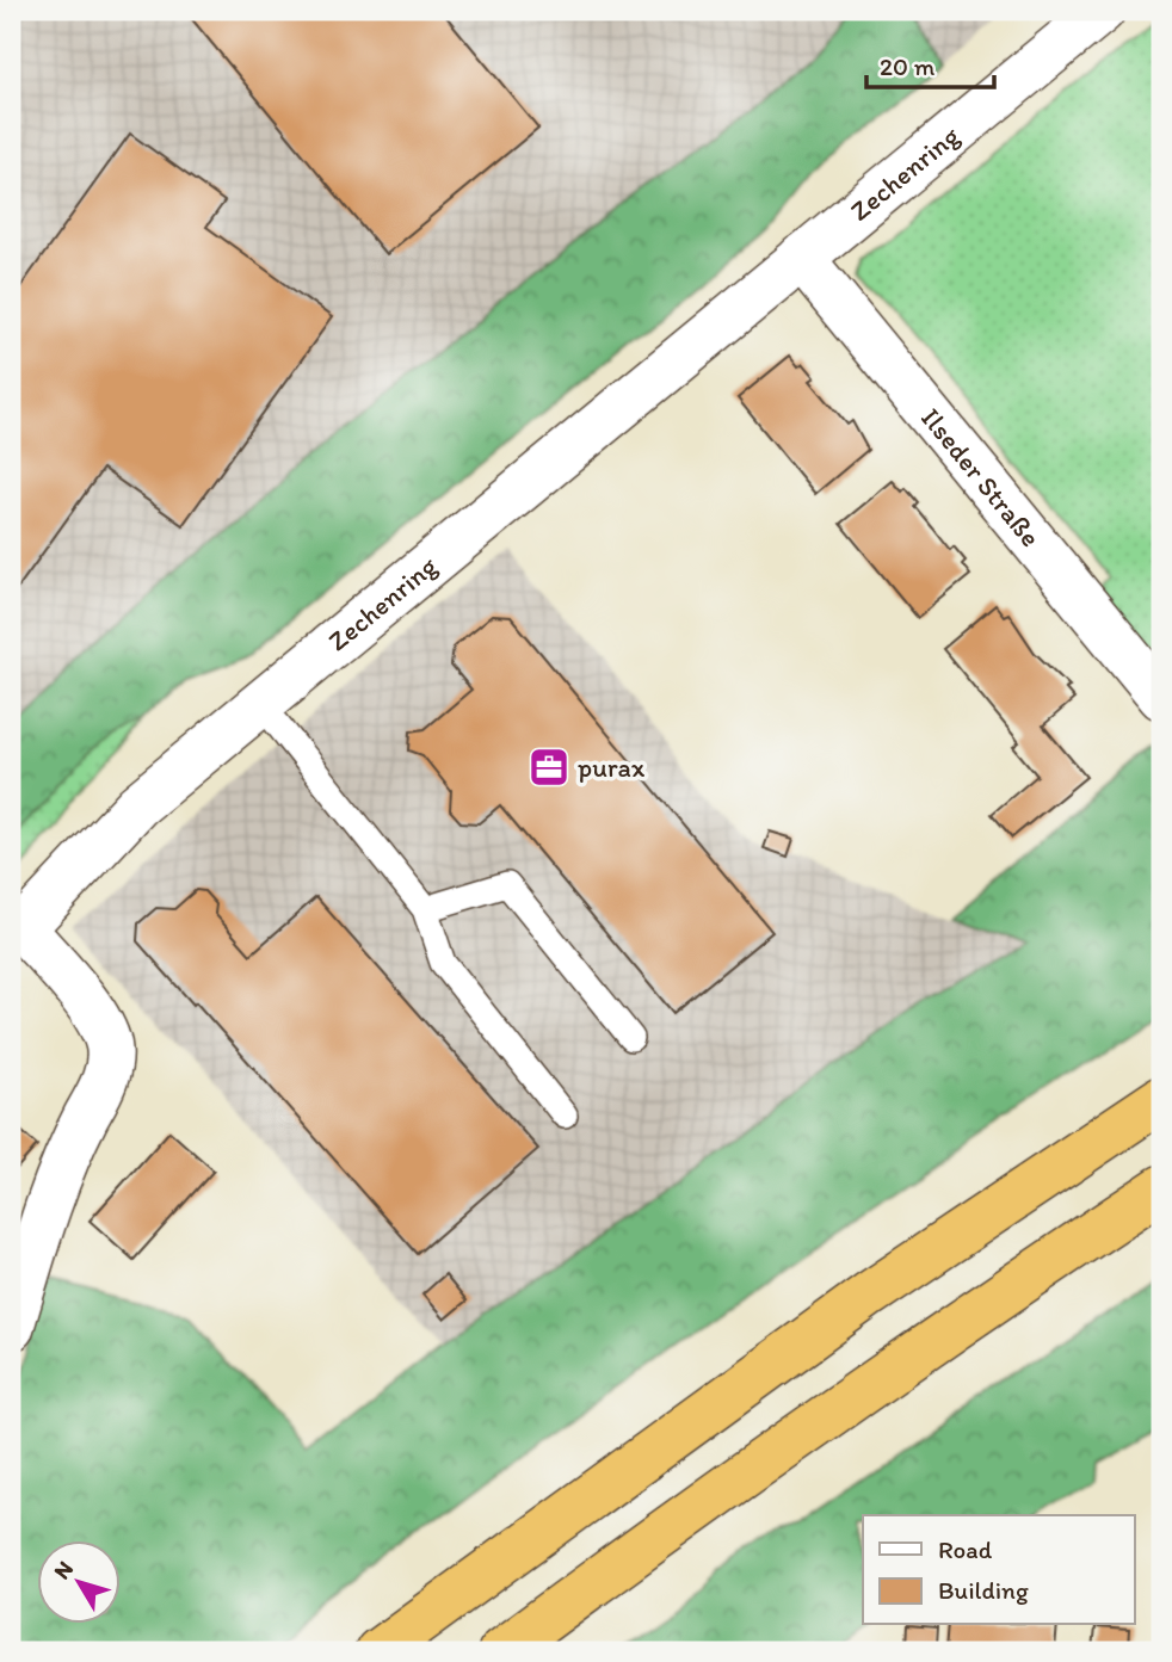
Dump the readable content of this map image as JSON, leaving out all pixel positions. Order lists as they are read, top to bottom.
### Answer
{
  "streets": {
    "street": ["Zechenring", "Ilseder Straße"]
  },
  "crossings": [
    ["Zechenring", "Ilseder Straße"]
  ],
  "places": {
    "office": ["purax"]
  },
  "legend": ["Road", "Building"],
  "scale_bar": "20 m",
  "north": "top left"
}
